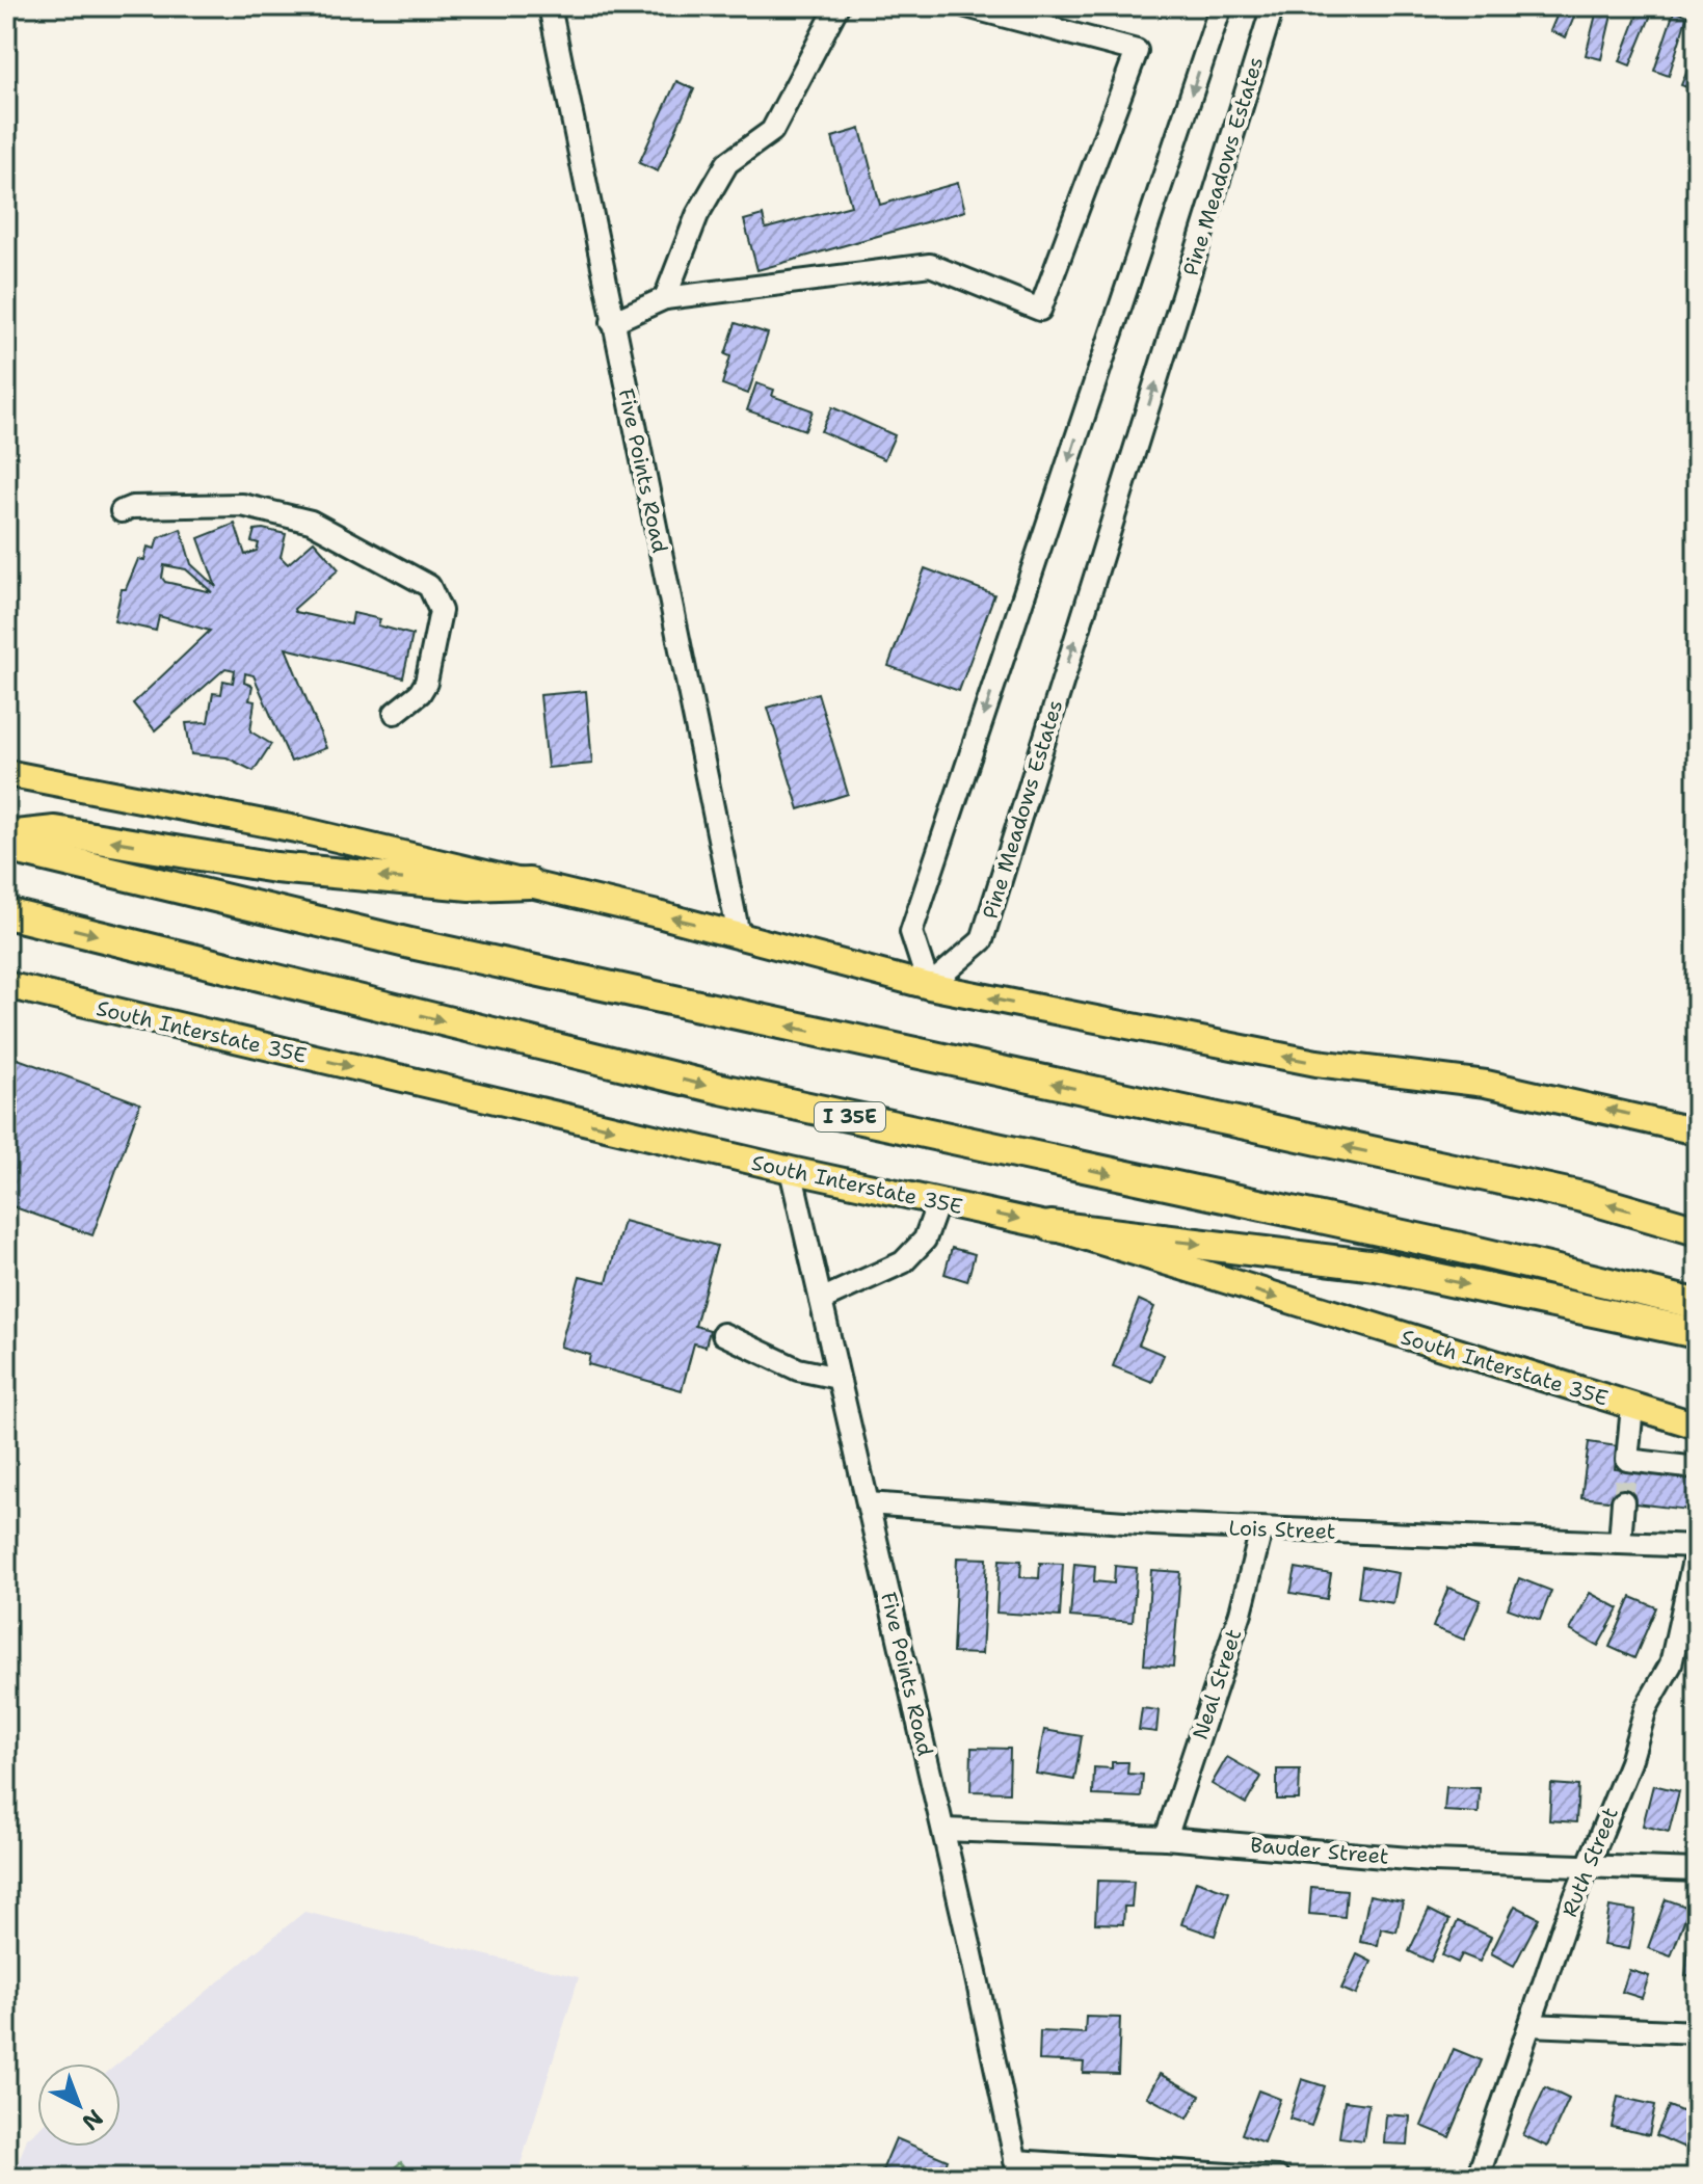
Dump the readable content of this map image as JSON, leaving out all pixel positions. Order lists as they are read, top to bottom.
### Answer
{
  "streets": {
    "highway": ["I 35E"],
    "main road": ["South Interstate 35E"],
    "street": [
      "Pine Meadows Estates",
      "Five Points Road",
      "Lois Street",
      "Neal Street",
      "Bauder Street",
      "Ruth Street"
    ]
  },
  "crossings": [
    ["Five Points Road", "South Interstate 35E"],
    ["Five Points Road", "Lois Street"],
    ["Five Points Road", "Bauder Street"],
    ["Lois Street", "Neal Street"],
    ["Lois Street", "Ruth Street"],
    ["Neal Street", "Bauder Street"],
    ["Bauder Street", "Ruth Street"]
  ],
  "north": "bottom right"
}
